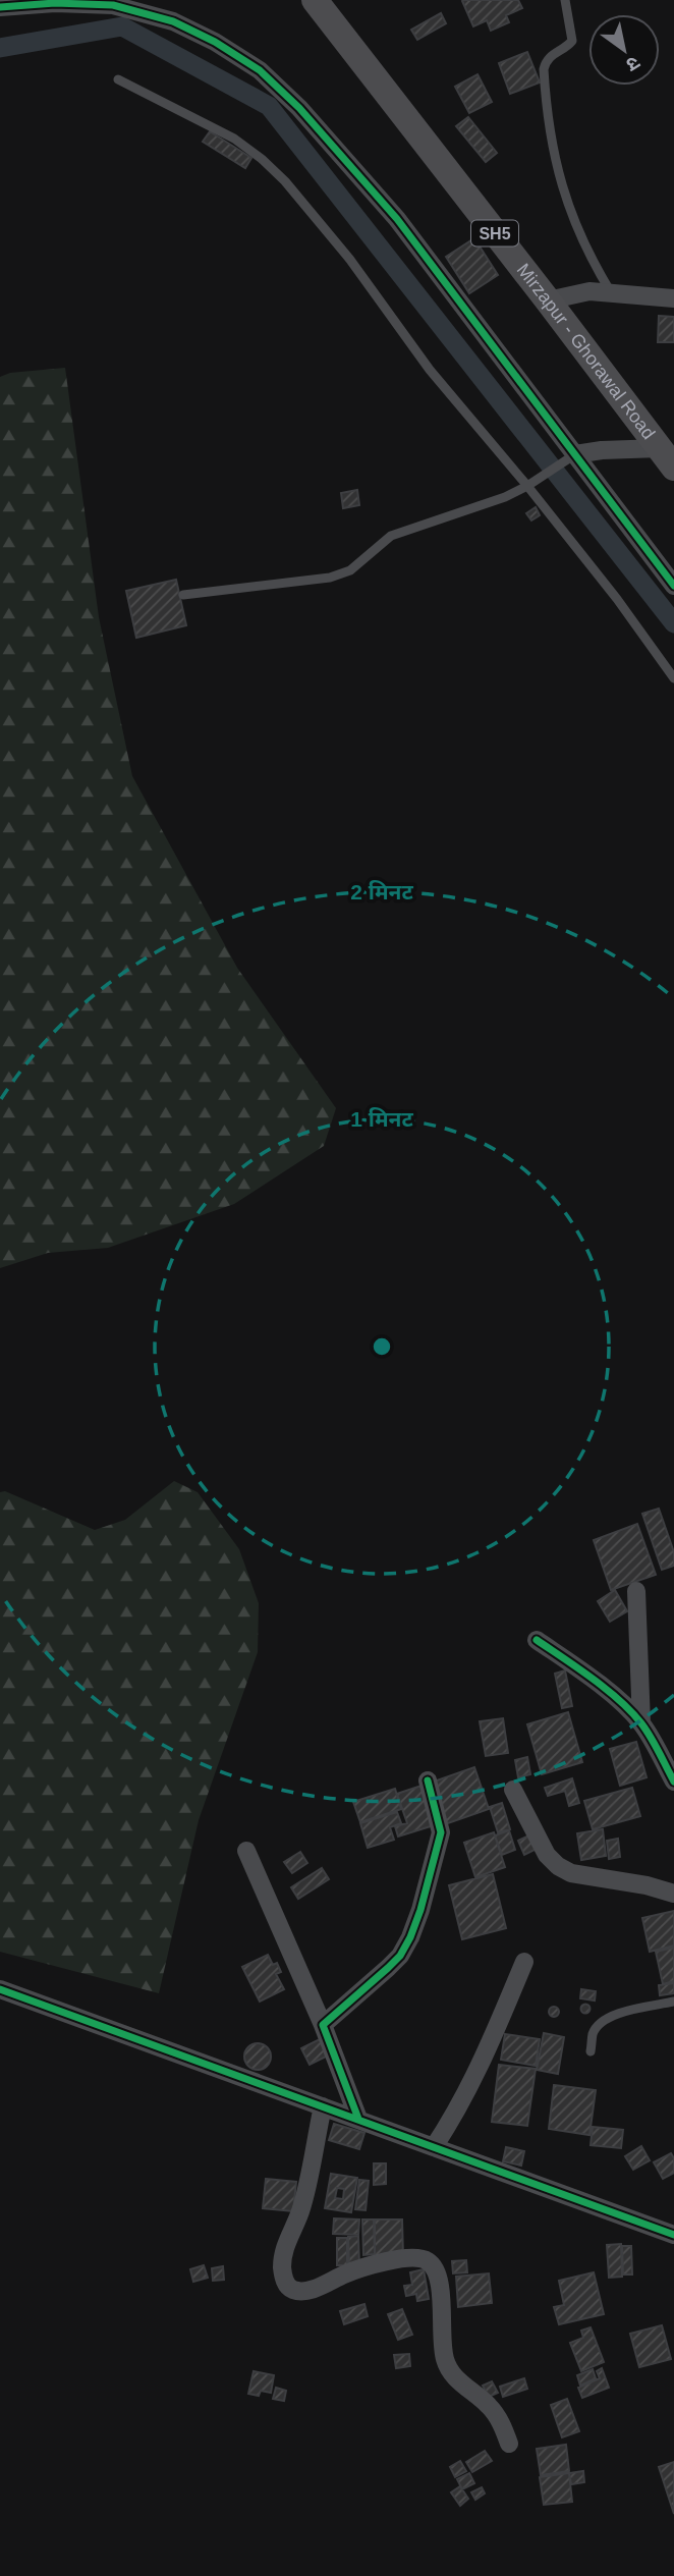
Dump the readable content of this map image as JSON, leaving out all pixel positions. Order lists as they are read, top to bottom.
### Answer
{
  "streets": {
    "main road": ["SH5", "Mirzapur - Ghorawal Road"]
  },
  "north": "bottom right",
  "rings": ["2 मिनट", "1 मिनट"]
}
